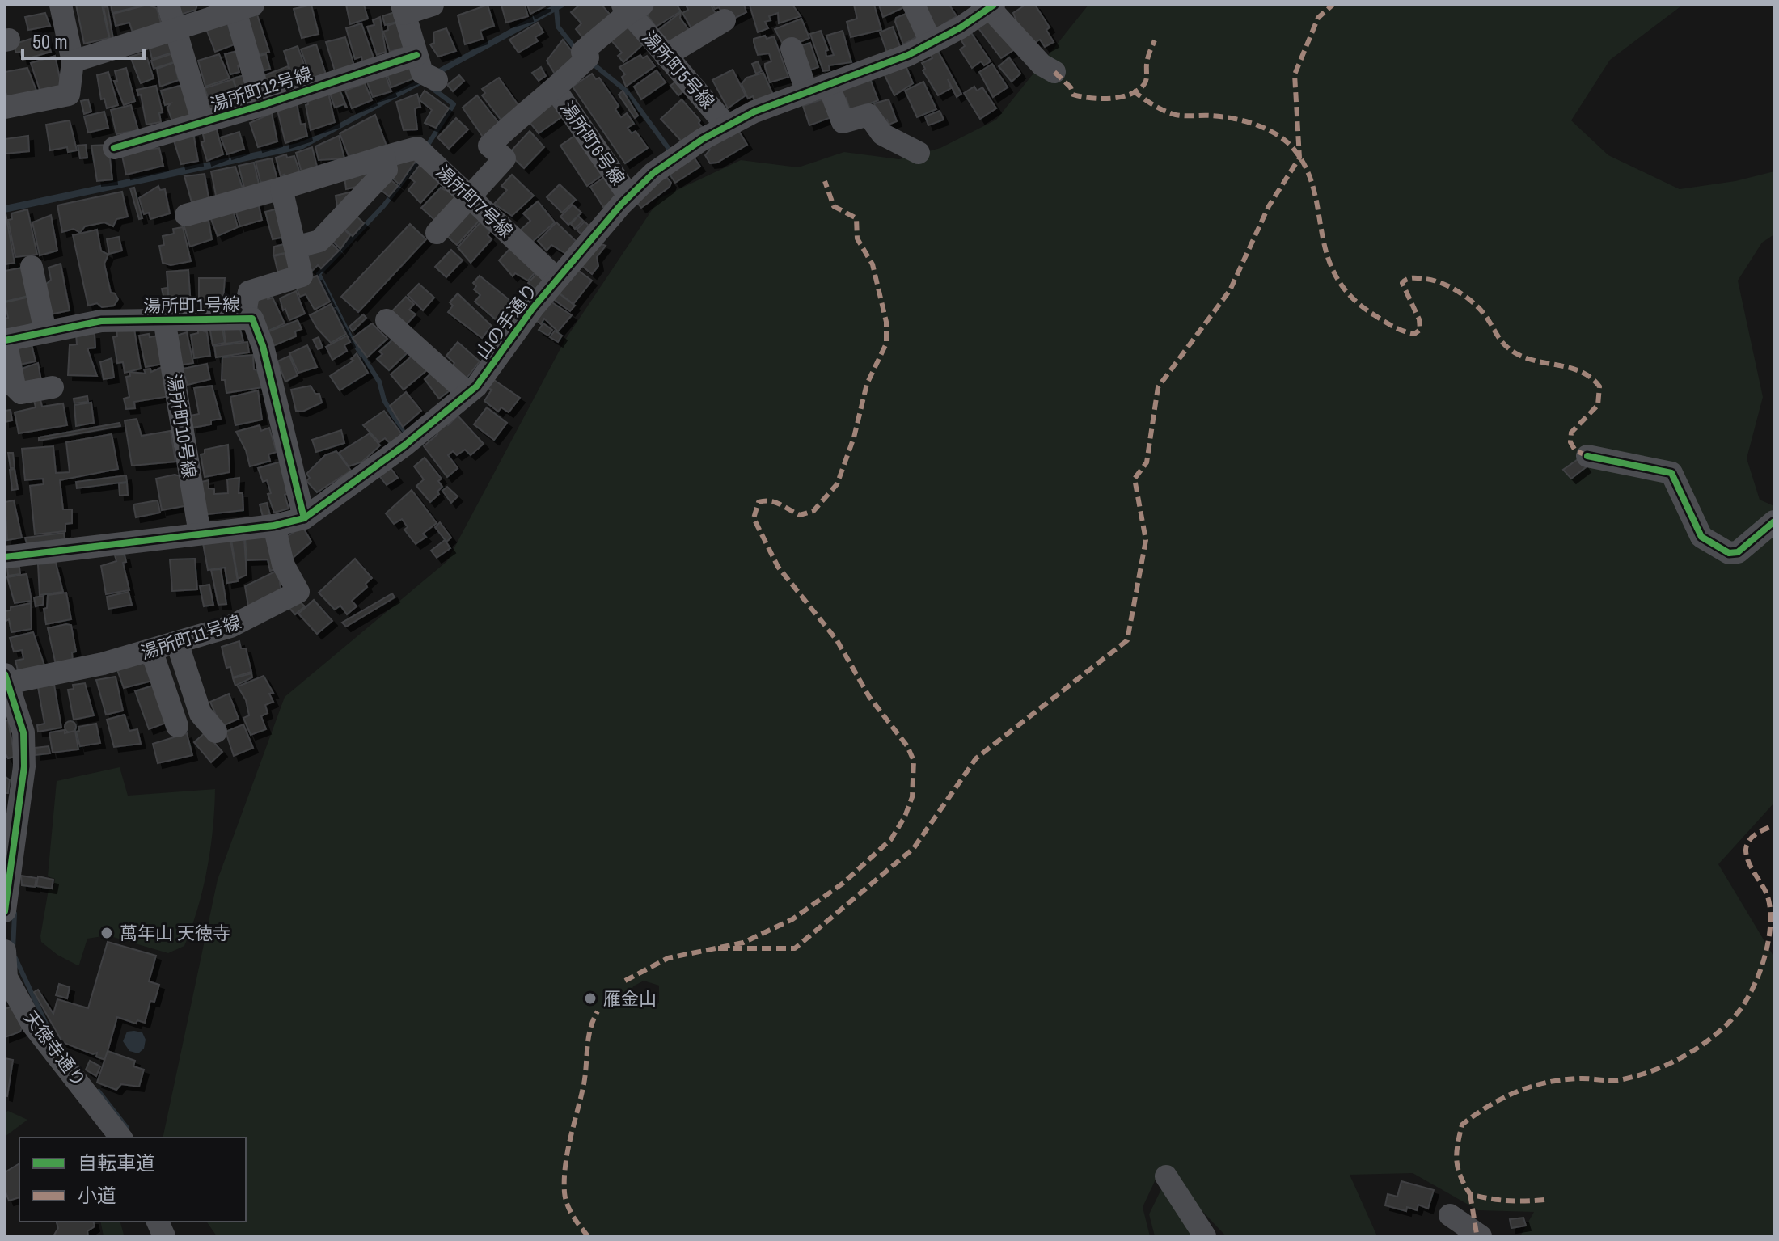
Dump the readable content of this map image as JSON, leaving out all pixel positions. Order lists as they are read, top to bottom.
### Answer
{
  "streets": {
    "street": [
      "湯所町5号線",
      "湯所町12号線",
      "湯所町6号線",
      "湯所町7号線",
      "湯所町1号線",
      "山の手通り",
      "湯所町10号線",
      "湯所町11号線",
      "天徳寺通り"
    ]
  },
  "crossings": [
    ["湯所町5号線", "山の手通り"],
    ["湯所町6号線", "山の手通り"],
    ["湯所町7号線", "山の手通り"],
    ["湯所町1号線", "山の手通り"],
    ["湯所町1号線", "湯所町10号線"],
    ["山の手通り", "湯所町10号線"],
    ["山の手通り", "湯所町11号線"]
  ],
  "places": ["萬年山 天徳寺", "雁金山"],
  "legend": ["自転車道", "小道"],
  "scale_bar": "50 m"
}
